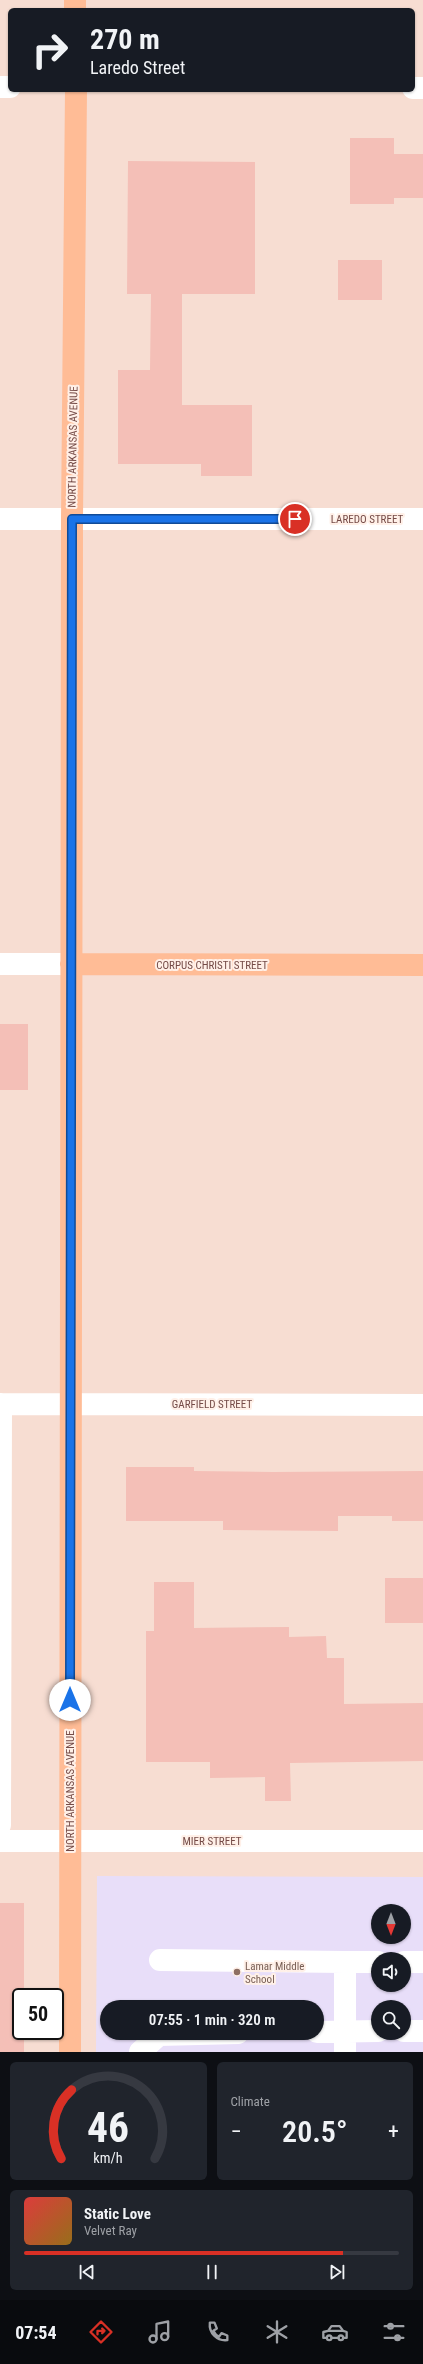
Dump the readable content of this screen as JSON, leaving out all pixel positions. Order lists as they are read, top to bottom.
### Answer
{
  "streets": {
    "main road": ["NORTH ARKANSAS AVENUE", "CORPUS CHRISTI STREET"],
    "street": ["LAREDO STREET", "GARFIELD STREET", "MIER STREET"]
  },
  "crossings": [
    ["NORTH ARKANSAS AVENUE", "LAREDO STREET"],
    ["NORTH ARKANSAS AVENUE", "CORPUS CHRISTI STREET"],
    ["NORTH ARKANSAS AVENUE", "GARFIELD STREET"],
    ["NORTH ARKANSAS AVENUE", "MIER STREET"]
  ],
  "places": ["Lamar Middle School"],
  "north": "bottom",
  "page": {
    "turn": ["270 m", "Laredo Street"],
    "limit": "50",
    "trip": "07:55 · 1 min · 320 m",
    "tile": "Climate",
    "heat": ["−", "20.5°", "+"],
    "song": ["Static Love", "Velvet Ray"],
    "tabs": "07:54",
    "gauge": ["46", "km/h"]
  }
}
